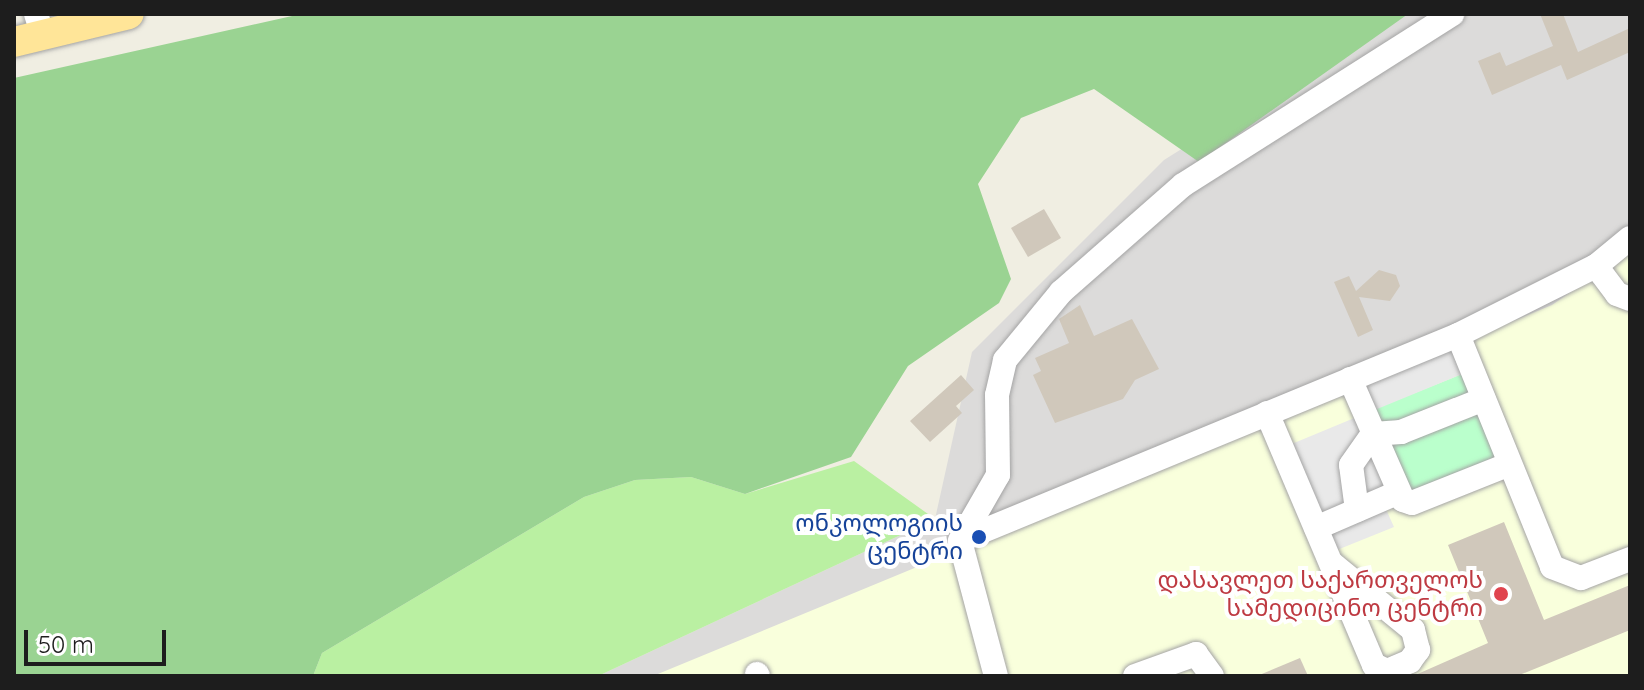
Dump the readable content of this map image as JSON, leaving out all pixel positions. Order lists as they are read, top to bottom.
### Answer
{
  "places": ["ონკოლოგიის ცენტრი", "დასავლეთ საქართველოს სამედიცინო ცენტრი"],
  "scale_bar": "50 m"
}
